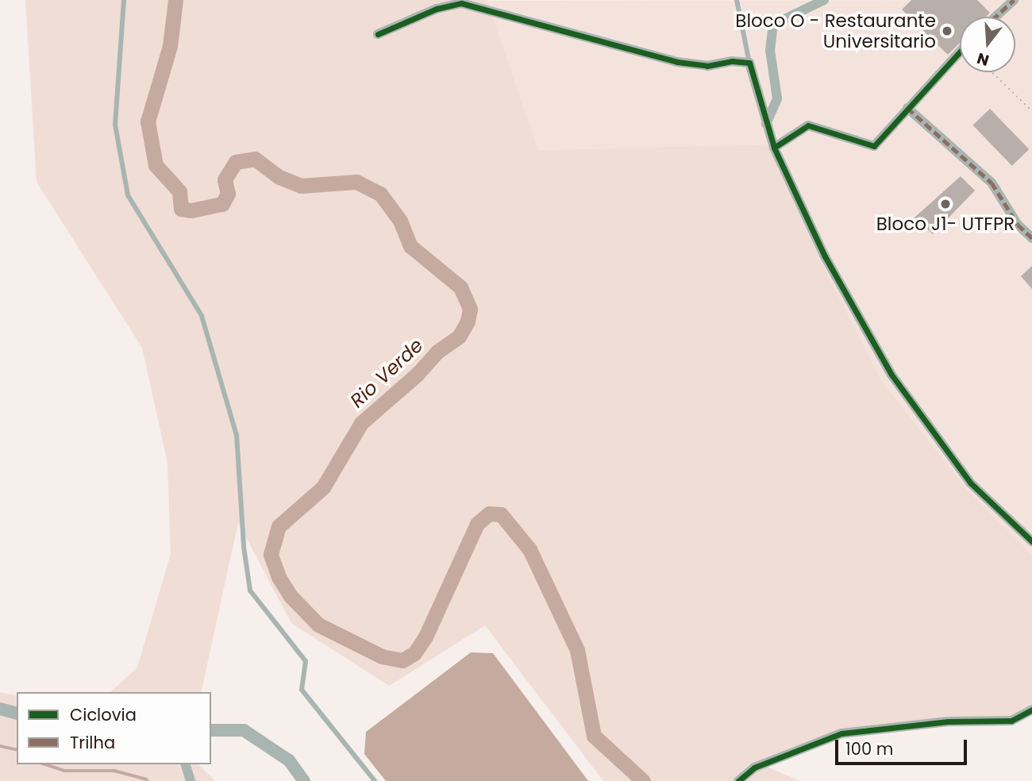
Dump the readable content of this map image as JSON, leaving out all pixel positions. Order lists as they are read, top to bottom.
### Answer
{
  "water": ["Rio Verde"],
  "places": ["Bloco O - Restaurante Universitario", "Bloco J1- UTFPR"],
  "legend": ["Ciclovia", "Trilha"],
  "scale_bar": "100 m",
  "north": "bottom"
}
